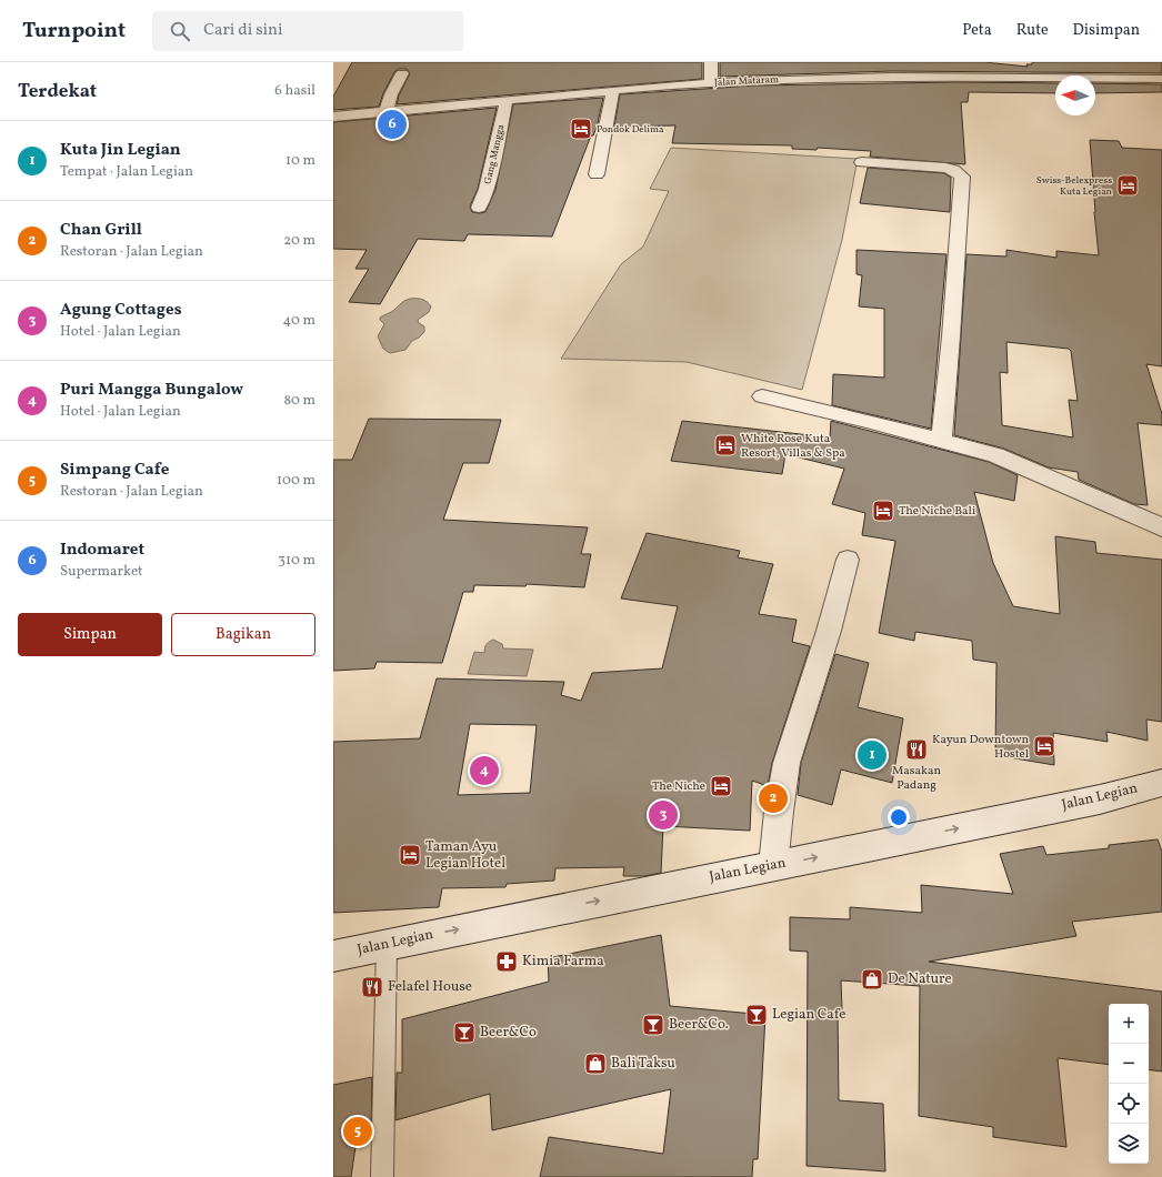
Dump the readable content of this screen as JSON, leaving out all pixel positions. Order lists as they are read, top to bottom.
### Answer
{
  "streets": {
    "street": ["Jalan Mataram", "Gang Mangga", "Jalan Legian"]
  },
  "crossings": [
    ["Jalan Mataram", "Gang Mangga"]
  ],
  "one_way": ["Jalan Legian"],
  "places": {
    "hotel": [
      "Pondok Delima",
      "Swiss-Belexpress Kuta Legian",
      "White Rose Kuta Resort, Villas & Spa",
      "The Niche Bali",
      "Kayun Downtown Hostel",
      "The Niche",
      "Taman Ayu Legian Hotel"
    ],
    "restaurant": ["Masakan Padang", "Felafel House"],
    "pharmacy": ["Kimia Farma"],
    "shop": ["De Nature", "Bali Taksu"],
    "bar": ["Legian Cafe", "Beer&Co.", "Beer&Co"]
  },
  "north": "left",
  "page": {
    "header": "Turnpoint",
    "search": "Cari di sini",
    "nav": ["Peta", "Rute", "Disimpan"],
    "heading": ["Terdekat", "6 hasil"],
    "pins": [
      "6",
      "1",
      "4",
      "2",
      "3",
      "5"
    ],
    "list": [
      {
        "mark": "1",
        "name": "Kuta Jin Legian",
        "note": "Tempat · Jalan Legian",
        "value": "10 m"
      },
      {
        "mark": "2",
        "name": "Chan Grill",
        "note": "Restoran · Jalan Legian",
        "value": "20 m"
      },
      {
        "mark": "3",
        "name": "Agung Cottages",
        "note": "Hotel · Jalan Legian",
        "value": "40 m"
      },
      {
        "mark": "4",
        "name": "Puri Mangga Bungalow",
        "note": "Hotel · Jalan Legian",
        "value": "80 m"
      },
      {
        "mark": "5",
        "name": "Simpang Cafe",
        "note": "Restoran · Jalan Legian",
        "value": "100 m"
      },
      {
        "mark": "6",
        "name": "Indomaret",
        "note": "Supermarket",
        "value": "310 m"
      }
    ],
    "buttons": ["Simpan", "Bagikan"],
    "map_buttons": ["+", "−"]
  }
}
